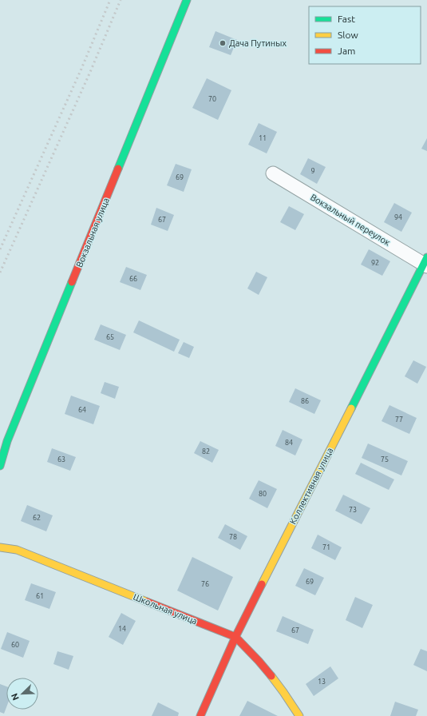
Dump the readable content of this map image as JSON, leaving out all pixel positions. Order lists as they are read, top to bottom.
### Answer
{
  "streets": {
    "street": [
      "Вокзальный переулок",
      "Вокзальная улица",
      "Коллективная улица",
      "Школьная улица"
    ]
  },
  "crossings": [
    ["Вокзальный переулок", "Коллективная улица"],
    ["Коллективная улица", "Школьная улица"]
  ],
  "places": ["Дача Путиных"],
  "house_numbers": [
    "70",
    "11",
    "9",
    "69",
    "94",
    "67",
    "92",
    "66",
    "65",
    "86",
    "64",
    "77",
    "84",
    "82",
    "63",
    "75",
    "80",
    "73",
    "62",
    "78",
    "71",
    "69",
    "76",
    "61",
    "14",
    "67",
    "60",
    "13"
  ],
  "legend": ["Fast", "Slow", "Jam"],
  "north": "bottom left"
}
